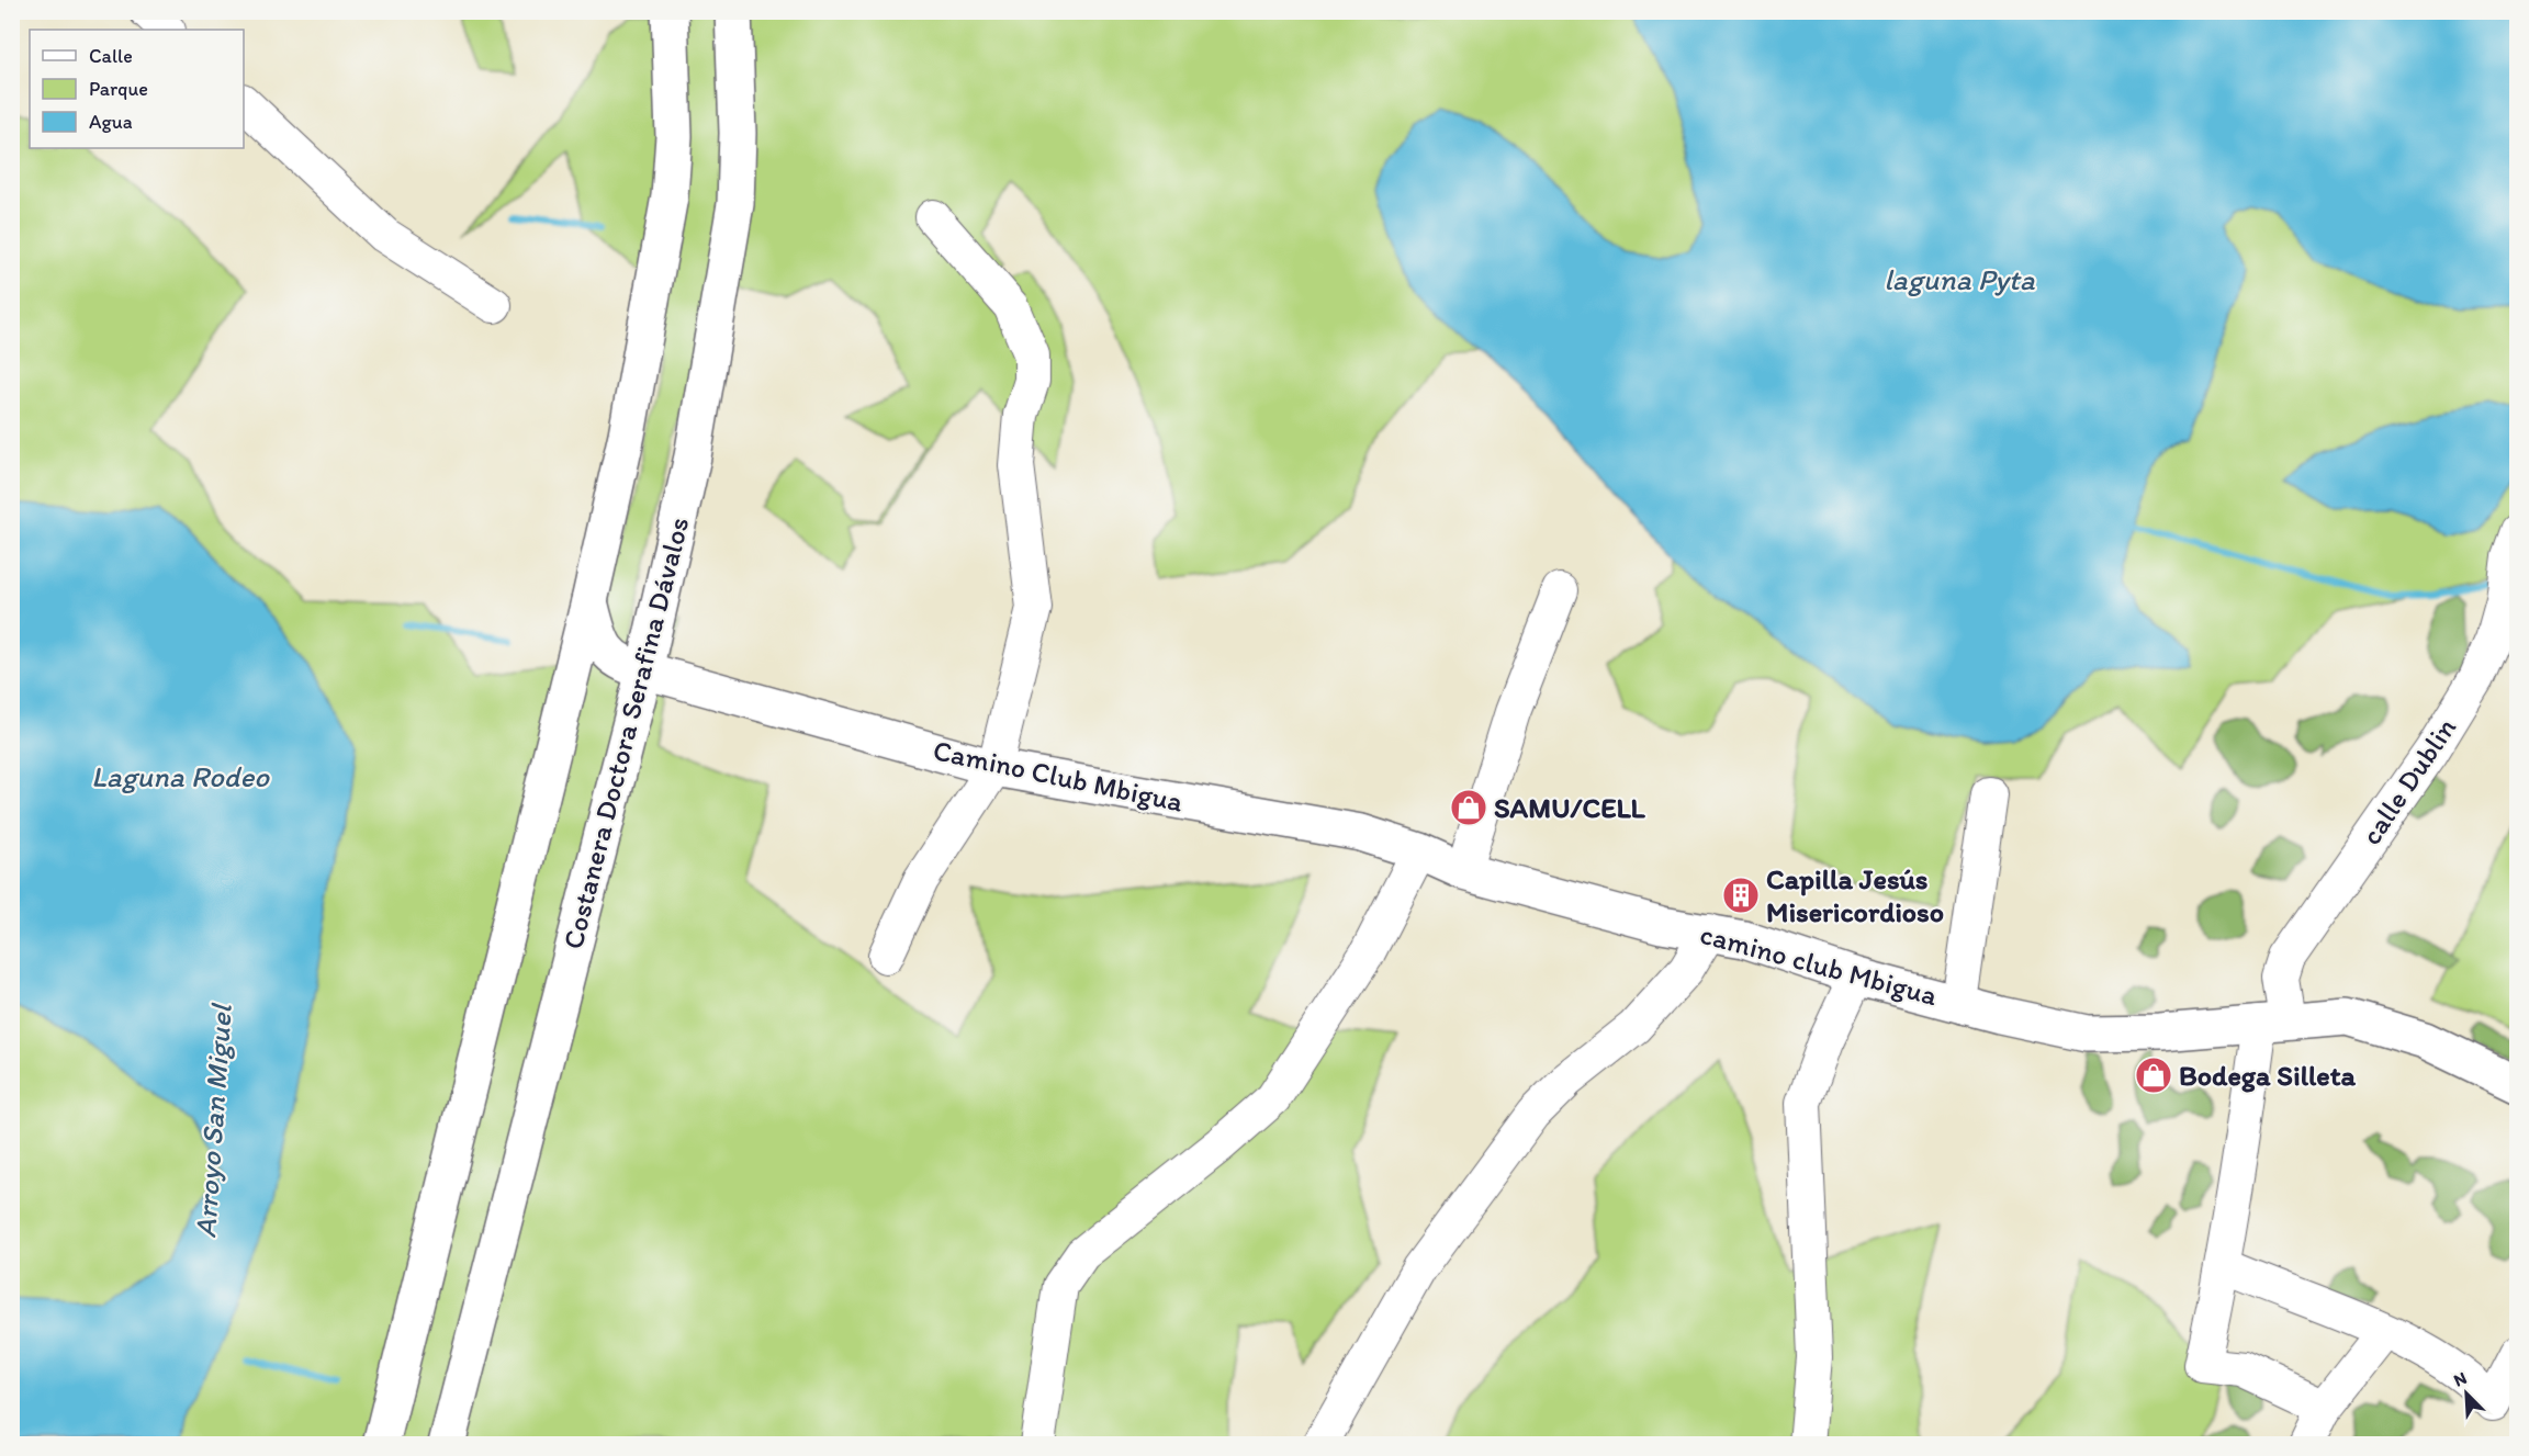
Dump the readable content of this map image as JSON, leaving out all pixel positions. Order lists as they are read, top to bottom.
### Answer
{
  "streets": {
    "main road": ["Costanera Doctora Serafina Dávalos", "Camino Club Mbigua", "camino club Mbigua"],
    "street": ["calle Dublin"]
  },
  "crossings": [
    ["Costanera Doctora Serafina Dávalos", "Camino Club Mbigua"],
    ["Camino Club Mbigua", "camino club Mbigua"],
    ["calle Dublin", "camino club Mbigua"]
  ],
  "water": ["laguna Pyta", "Laguna Rodeo", "Arroyo San Miguel"],
  "places": {
    "shop": ["SAMU/CELL", "Bodega Silleta"],
    "building": ["Capilla Jesús Misericordioso"]
  },
  "legend": ["Calle", "Parque", "Agua"],
  "north": "top left"
}
